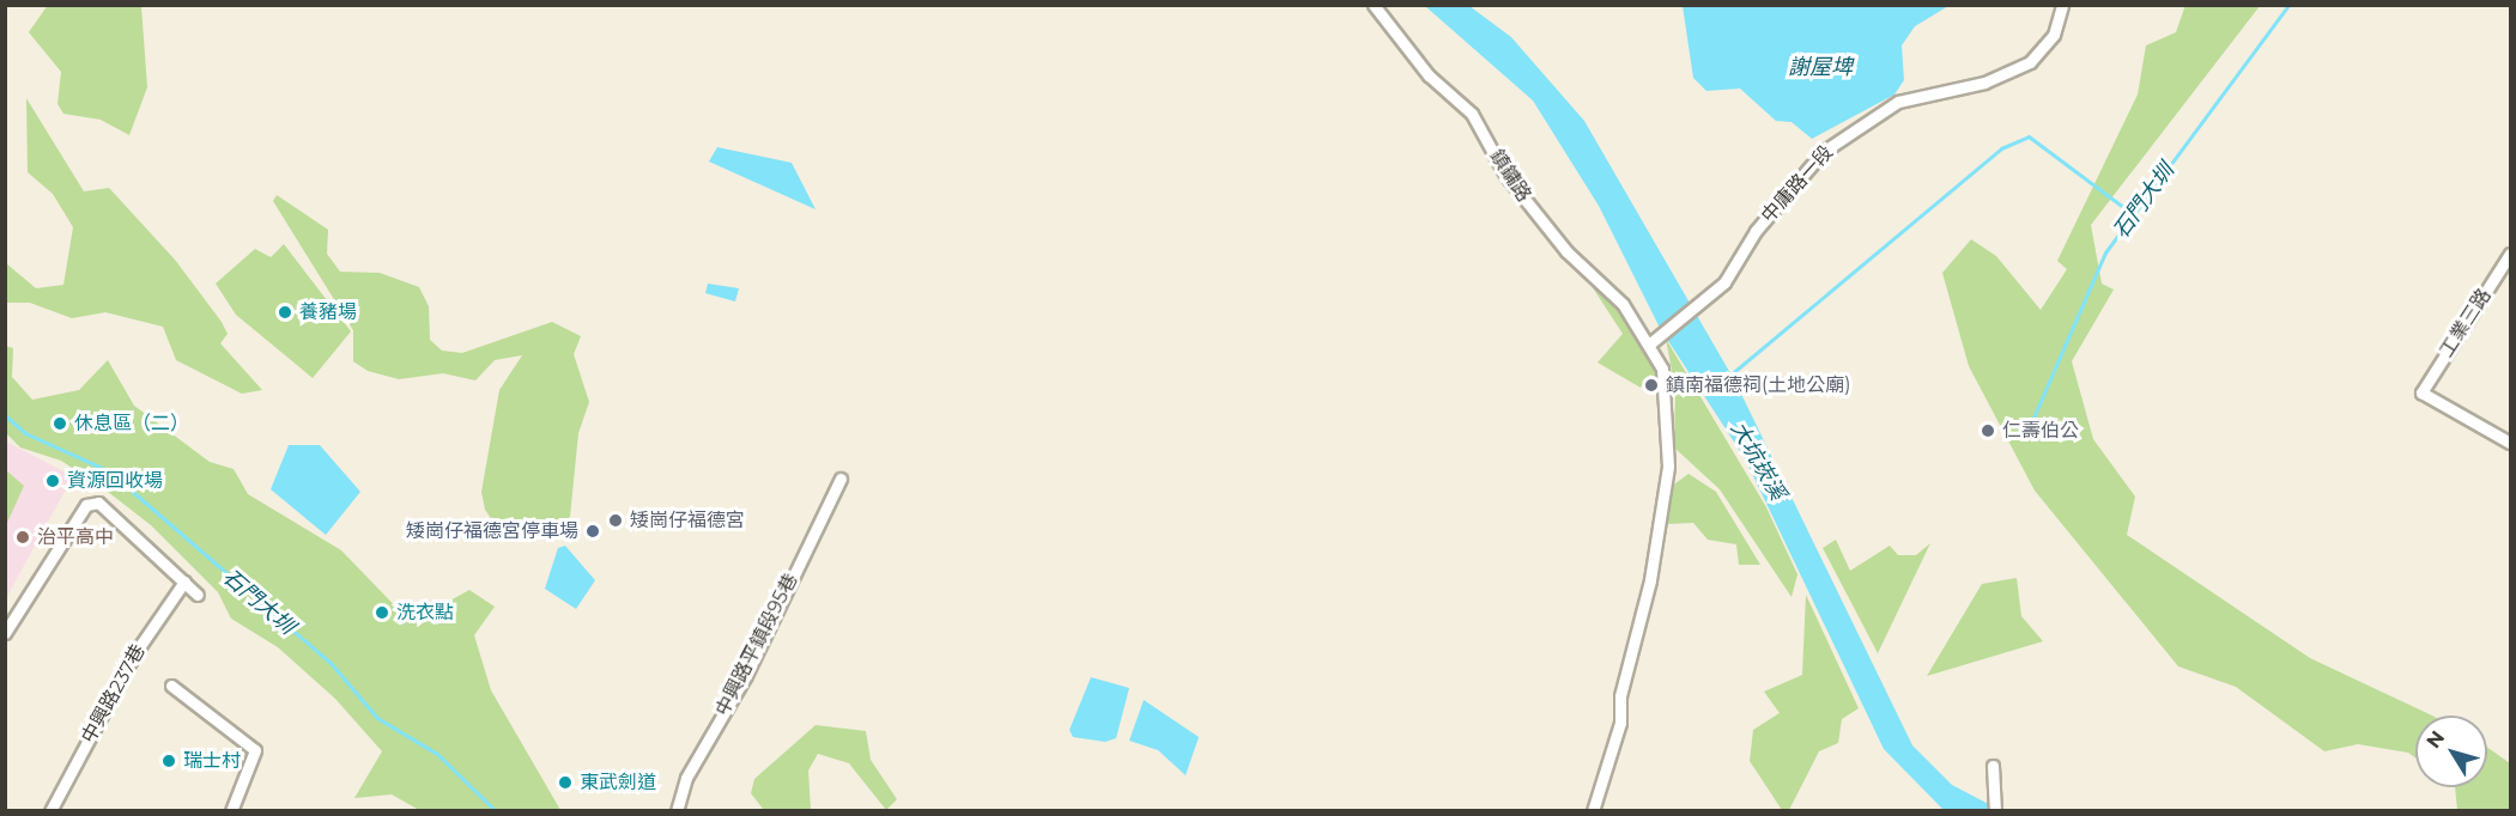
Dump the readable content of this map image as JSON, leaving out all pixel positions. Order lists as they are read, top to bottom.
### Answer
{
  "streets": {
    "street": [
      "鎮鏞路",
      "中庸路一段",
      "工業三路",
      "中興路平鎮段95巷",
      "中興路237巷"
    ]
  },
  "crossings": [
    ["鎮鏞路", "中庸路一段"]
  ],
  "water": ["謝屋埤", "石門大圳", "大坑崁溪"],
  "places": [
    "養豬場",
    "鎮南福德祠(土地公廟)",
    "休息區（二）",
    "仁壽伯公",
    "資源回收場",
    "矮崗仔福德宮",
    "矮崗仔福德宮停車場",
    "治平高中",
    "洗衣點",
    "瑞士村",
    "東武劍道"
  ],
  "north": "top left"
}
